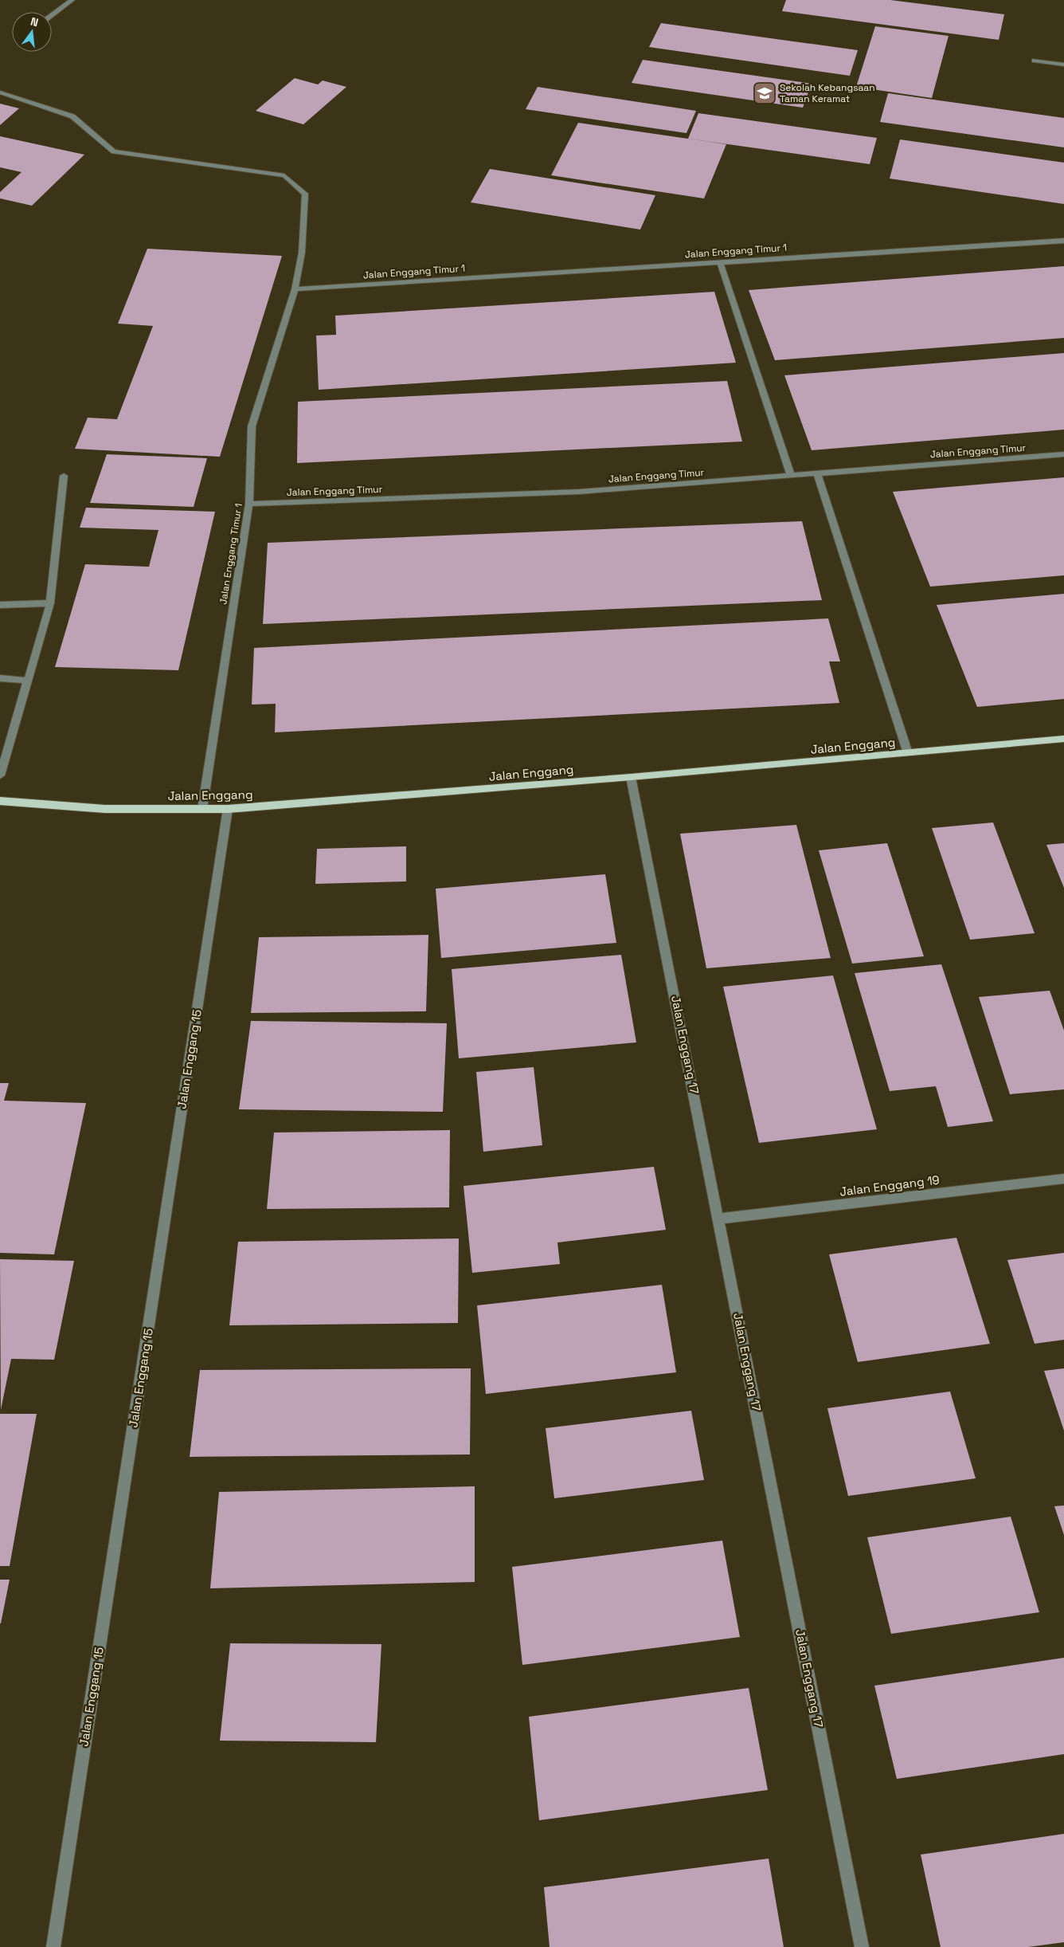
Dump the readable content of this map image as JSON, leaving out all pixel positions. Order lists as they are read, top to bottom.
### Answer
{
  "streets": {
    "main road": ["Jalan Enggang"],
    "street": [
      "Jalan Enggang Timur 1",
      "Jalan Enggang Timur",
      "Jalan Enggang 17",
      "Jalan Enggang 15",
      "Jalan Enggang 19"
    ]
  },
  "crossings": [
    ["Jalan Enggang Timur 1", "Jalan Enggang Timur"],
    ["Jalan Enggang Timur 1", "Jalan Enggang"],
    ["Jalan Enggang", "Jalan Enggang 17"],
    ["Jalan Enggang", "Jalan Enggang 15"],
    ["Jalan Enggang 17", "Jalan Enggang 19"]
  ],
  "places": {
    "school or university": ["Sekolah Kebangsaan Taman Keramat"]
  },
  "north": "top"
}
